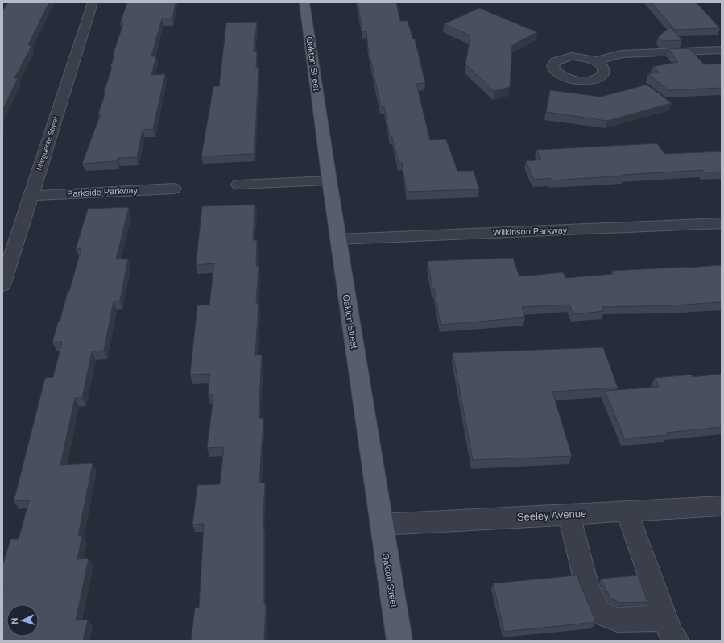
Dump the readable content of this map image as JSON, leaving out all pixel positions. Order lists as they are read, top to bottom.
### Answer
{
  "streets": {
    "main road": ["Oakton Street"],
    "street": [
      "Marguerite Street",
      "Parkside Parkway",
      "Wilkinson Parkway",
      "Seeley Avenue"
    ]
  },
  "crossings": [
    ["Oakton Street", "Wilkinson Parkway"],
    ["Oakton Street", "Seeley Avenue"],
    ["Marguerite Street", "Parkside Parkway"]
  ],
  "north": "left"
}
